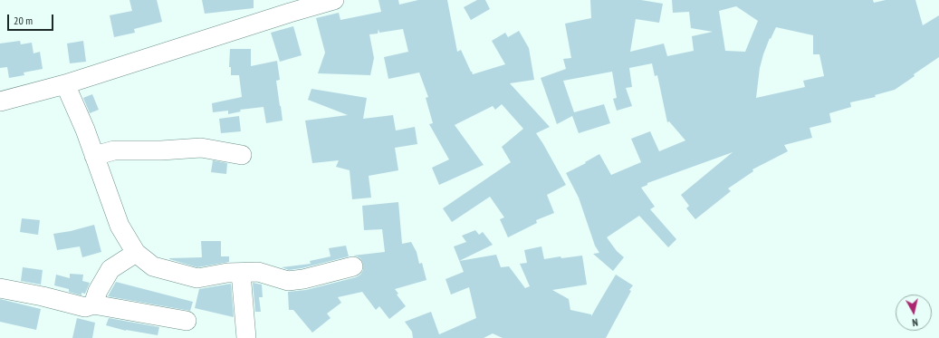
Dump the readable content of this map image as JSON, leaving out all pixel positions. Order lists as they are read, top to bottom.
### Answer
{
  "scale_bar": "20 m",
  "north": "bottom"
}
